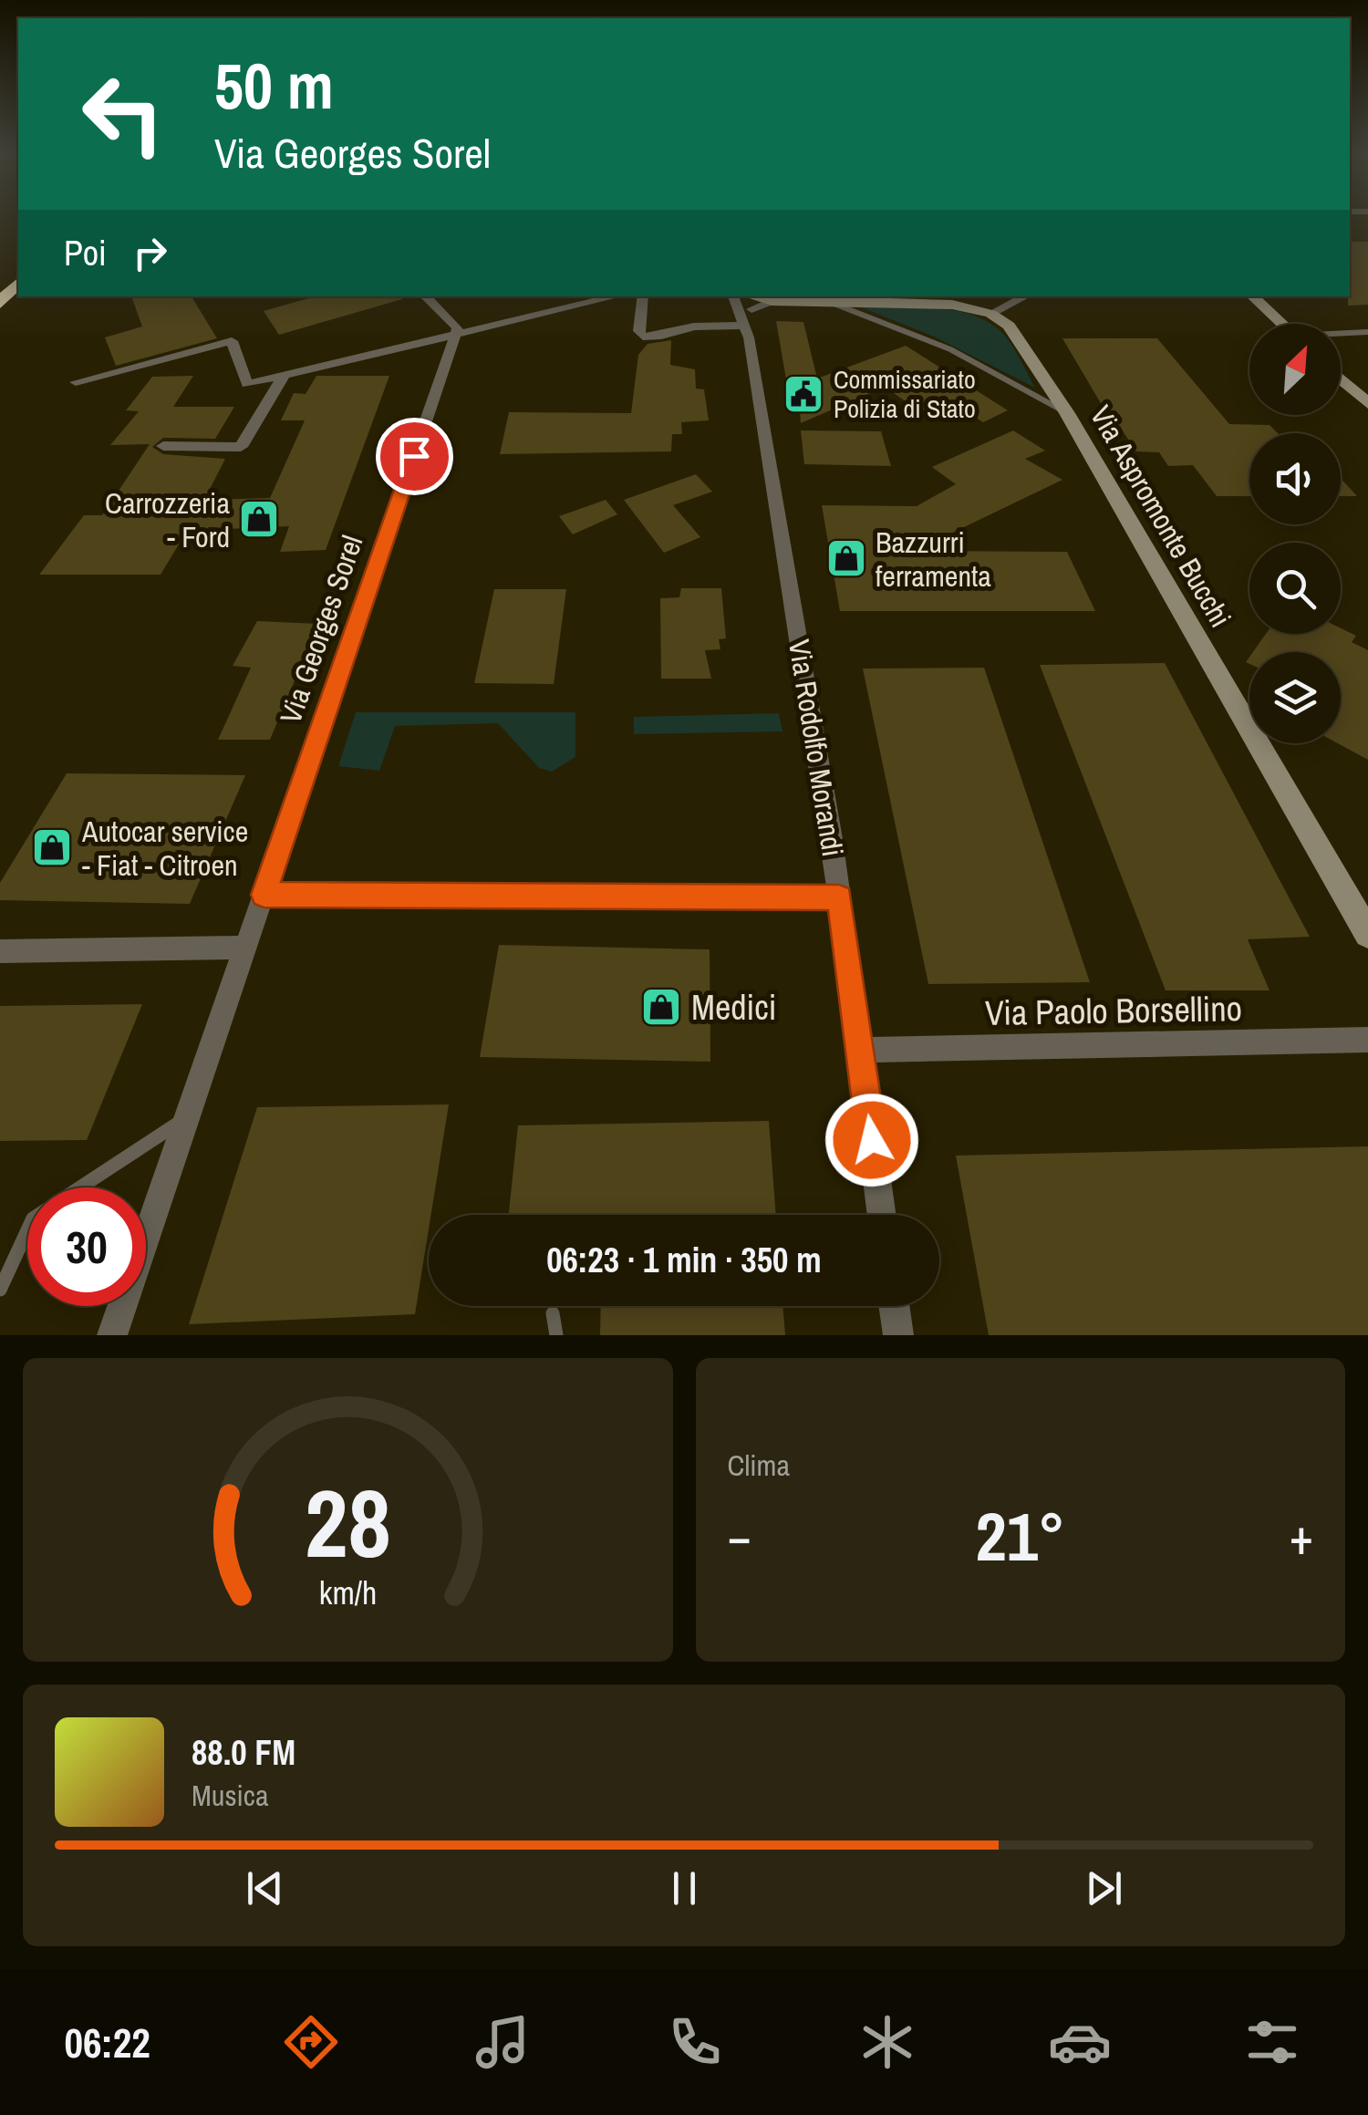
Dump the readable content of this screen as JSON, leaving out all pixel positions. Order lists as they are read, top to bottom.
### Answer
{
  "streets": {
    "street": [
      "Via Aspromonte Bucchi",
      "Via Georges Sorel",
      "Via Rodolfo Morandi",
      "Via Paolo Borsellino"
    ]
  },
  "crossings": [
    ["Via Rodolfo Morandi", "Via Paolo Borsellino"]
  ],
  "places": {
    "public building": ["Commissariato Polizia di Stato"],
    "shop": [
      "Carrozzeria - Ford",
      "Bazzurri ferramenta",
      "Autocar service - Fiat - Citroen",
      "Medici"
    ]
  },
  "north": "top right",
  "page": {
    "turn": ["50 m", "Via Georges Sorel"],
    "then": "Poi",
    "limit": "30",
    "trip": "06:23 · 1 min · 350 m",
    "tile": "Clima",
    "heat": ["−", "21°", "+"],
    "song": ["88.0 FM", "Musica"],
    "tabs": "06:22",
    "gauge": ["28", "km/h"]
  }
}
